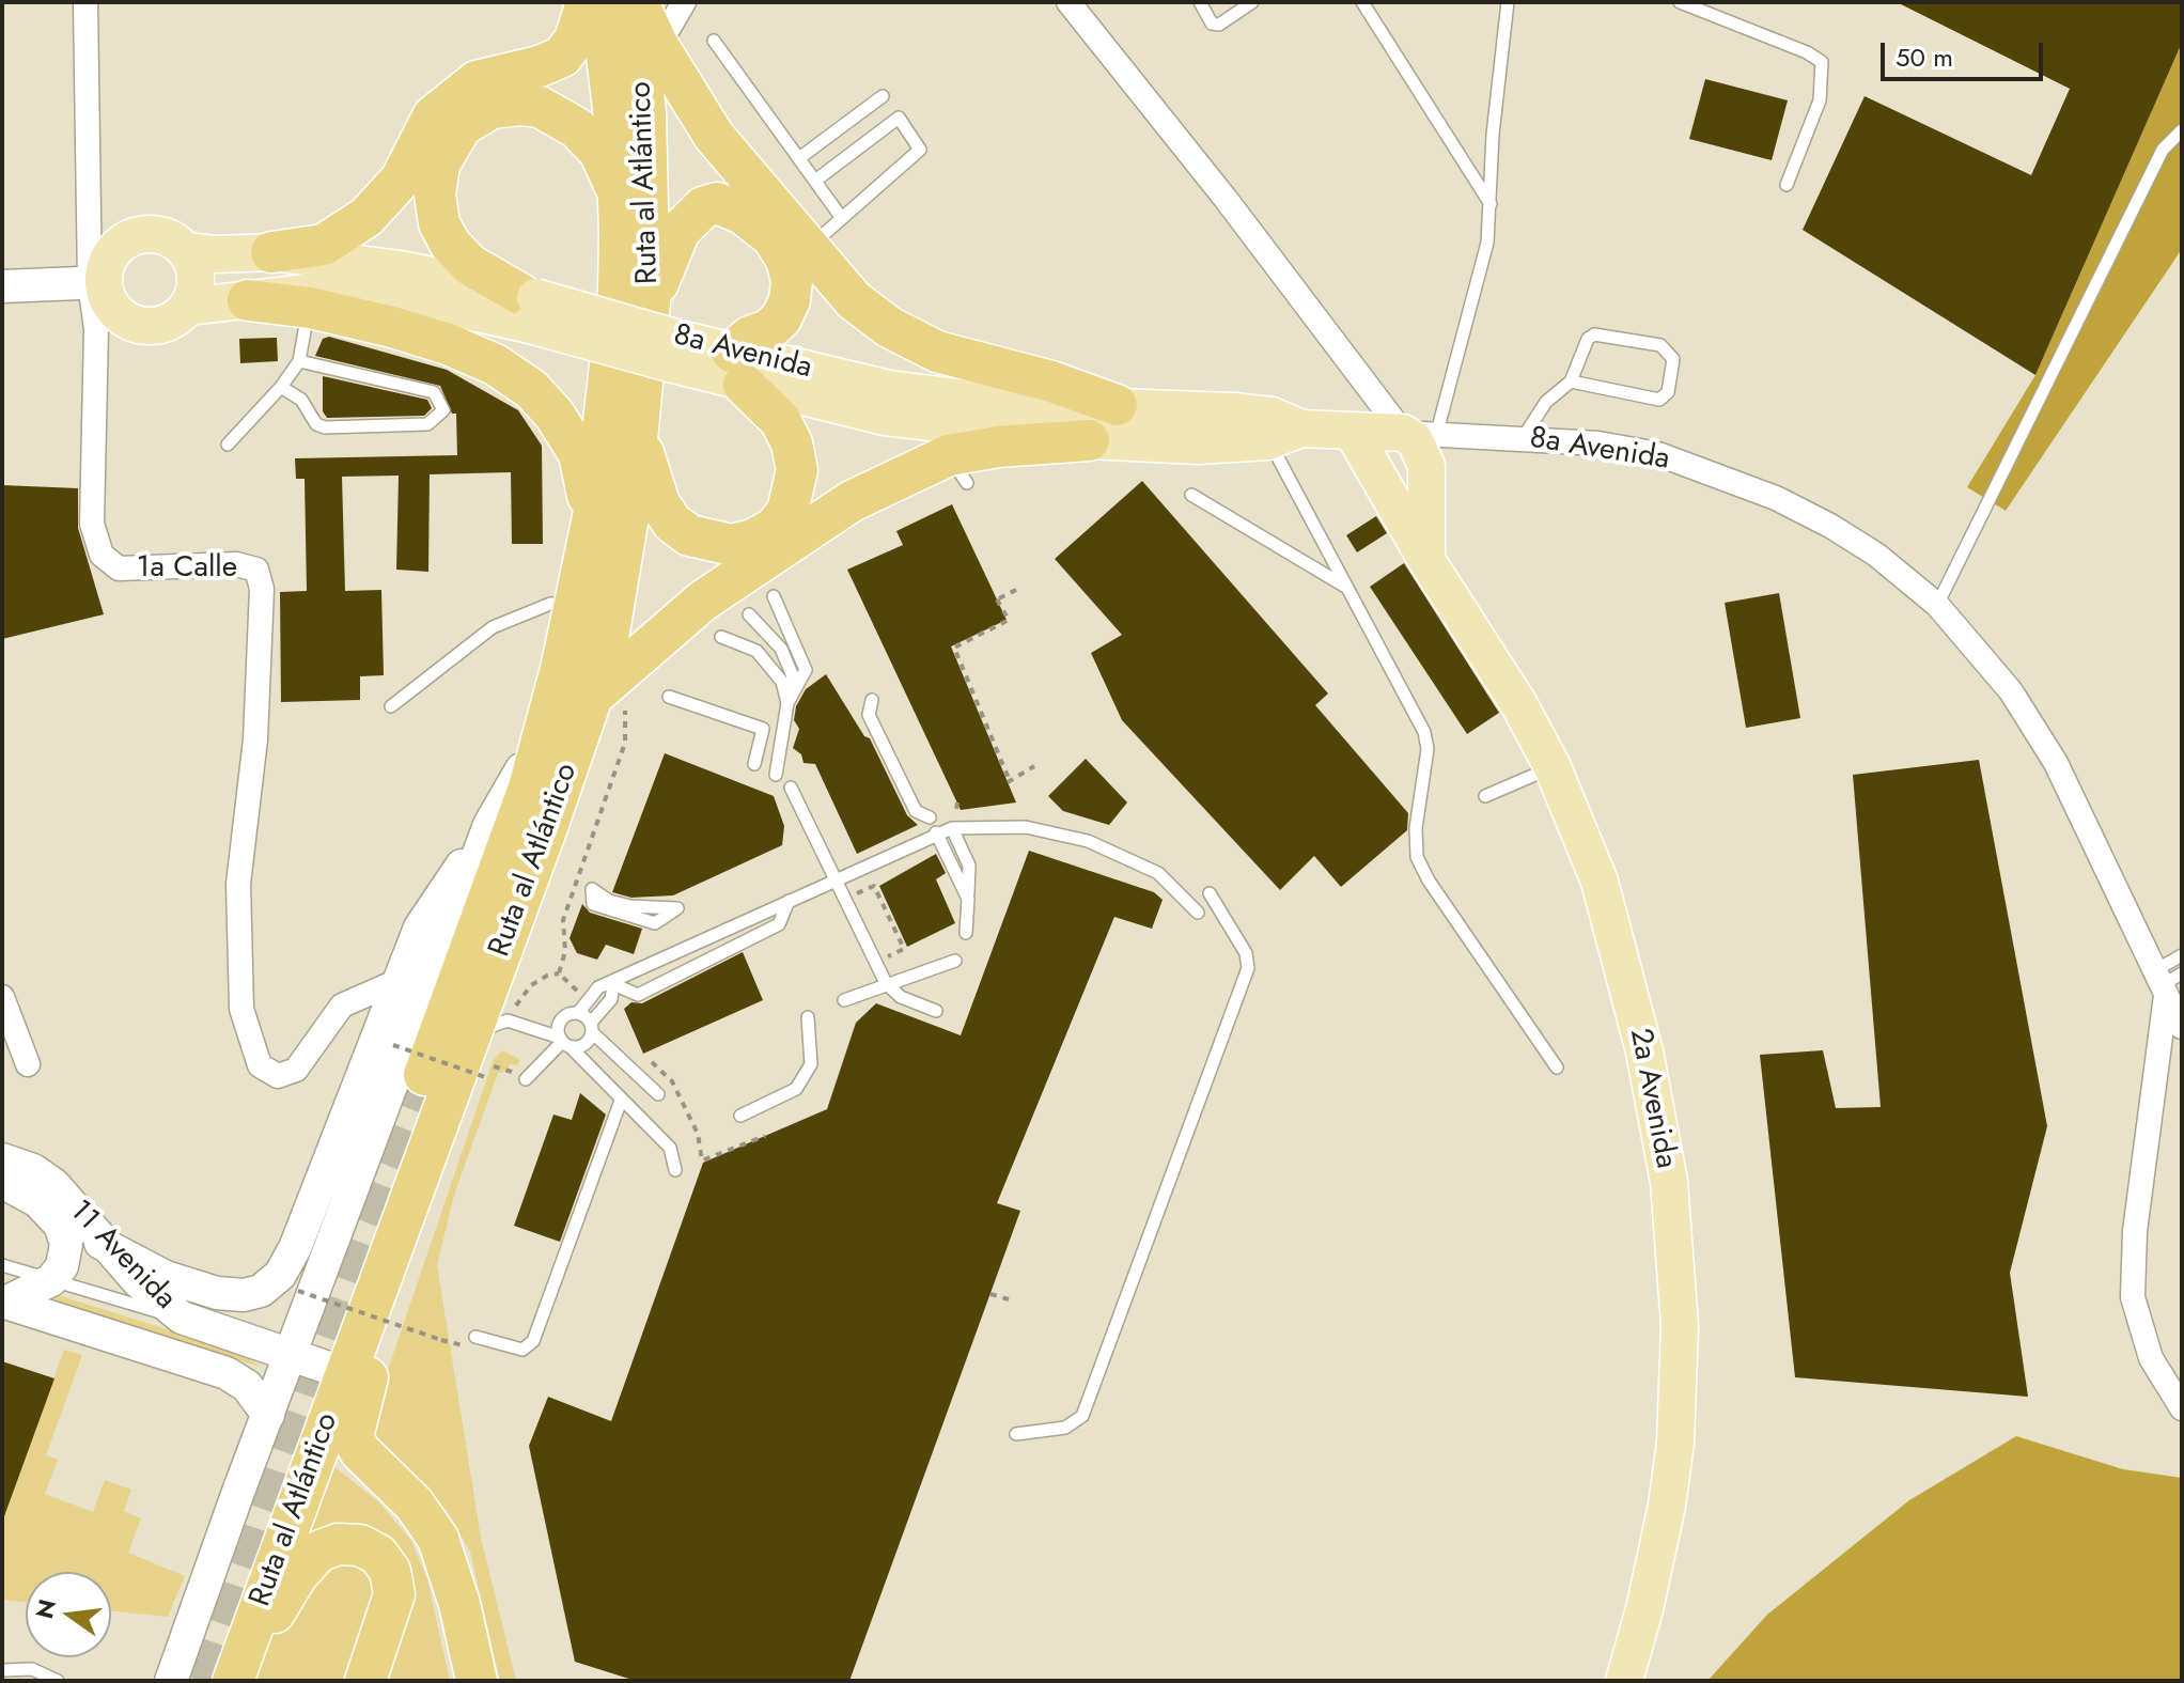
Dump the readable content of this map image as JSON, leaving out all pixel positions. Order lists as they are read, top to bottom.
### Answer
{
  "streets": {
    "highway": ["Ruta al Atlántico"],
    "main road": ["8a Avenida", "2a Avenida", "11 Avenida"],
    "street": ["1a Calle"]
  },
  "crossings": [
    ["Ruta al Atlántico", "11 Avenida"],
    ["8a Avenida", "1a Calle"],
    ["8a Avenida", "2a Avenida"]
  ],
  "scale_bar": "50 m",
  "north": "left"
}
